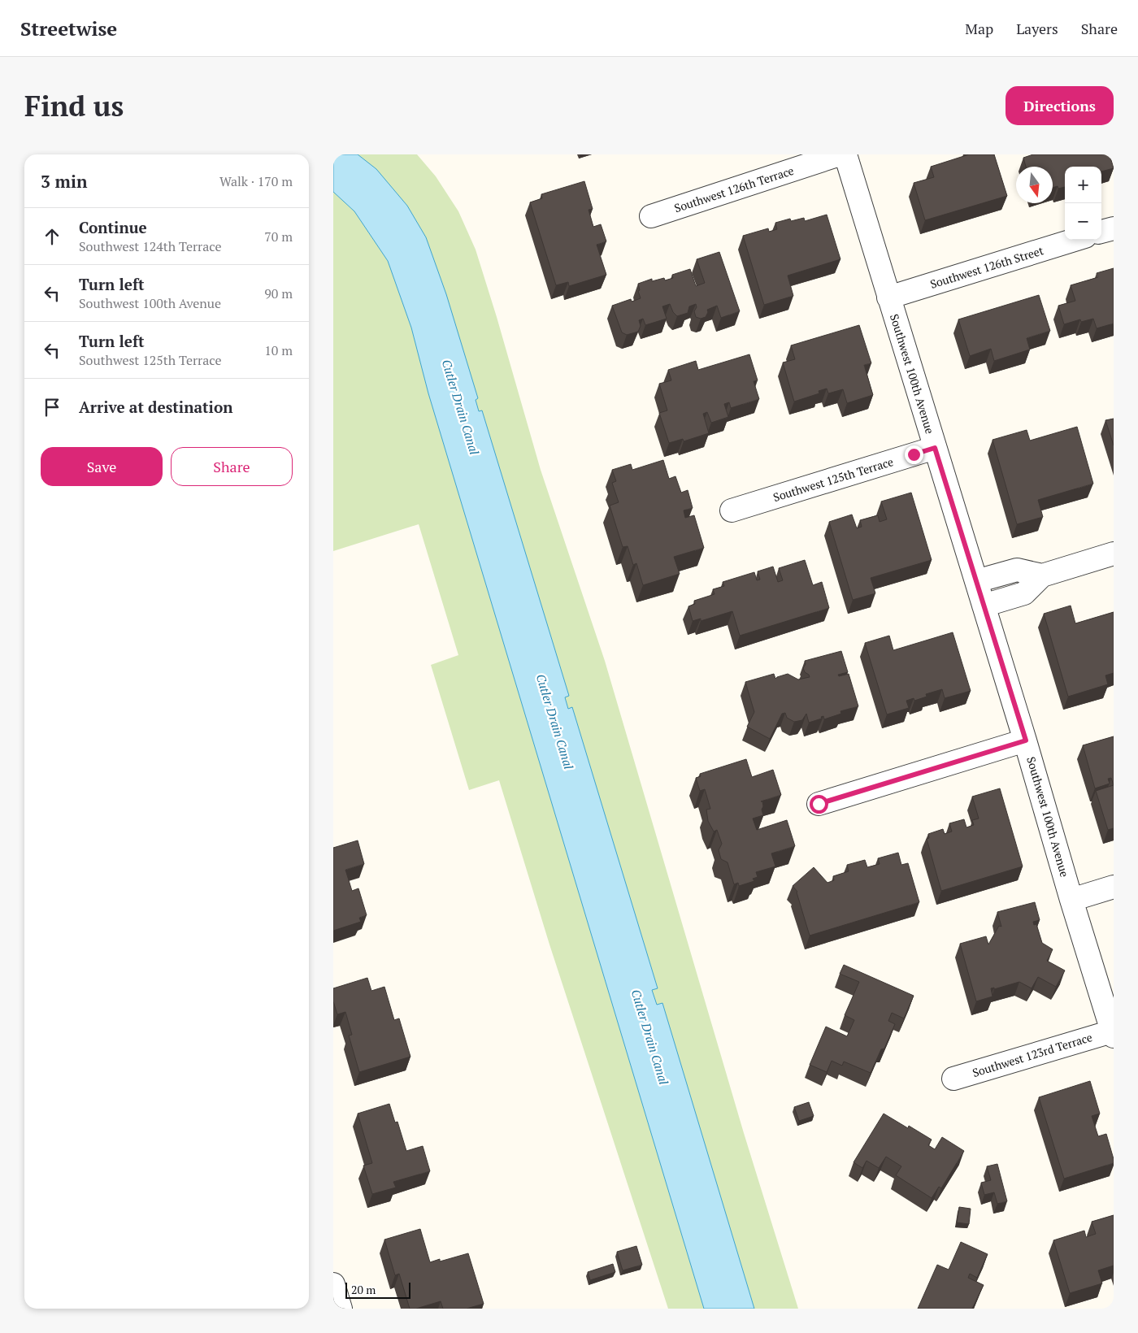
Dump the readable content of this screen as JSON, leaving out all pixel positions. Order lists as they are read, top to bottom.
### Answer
{
  "streets": {
    "street": [
      "Southwest 126th Terrace",
      "Southwest 126th Street",
      "Southwest 100th Avenue",
      "Southwest 125th Terrace",
      "Southwest 123rd Terrace"
    ]
  },
  "crossings": [
    ["Southwest 126th Street", "Southwest 100th Avenue"],
    ["Southwest 100th Avenue", "Southwest 125th Terrace"],
    ["Southwest 100th Avenue", "Southwest 123rd Terrace"]
  ],
  "water": ["Cutler Drain Canal"],
  "scale_bar": "20 m",
  "north": "bottom",
  "page": {
    "header": "Streetwise",
    "nav": ["Map", "Layers", "Share"],
    "buttons": [
      "Directions",
      ["Save", "Share"]
    ],
    "title": "Find us",
    "heading": ["3 min", "Walk · 170 m"],
    "map_buttons": ["+", "−"],
    "list": [
      ["Continue", "Southwest 124th Terrace", "70 m"],
      ["Turn left", "Southwest 100th Avenue", "90 m"],
      ["Turn left", "Southwest 125th Terrace", "10 m"],
      "Arrive at destination"
    ],
    "scale": "20 m"
  }
}
